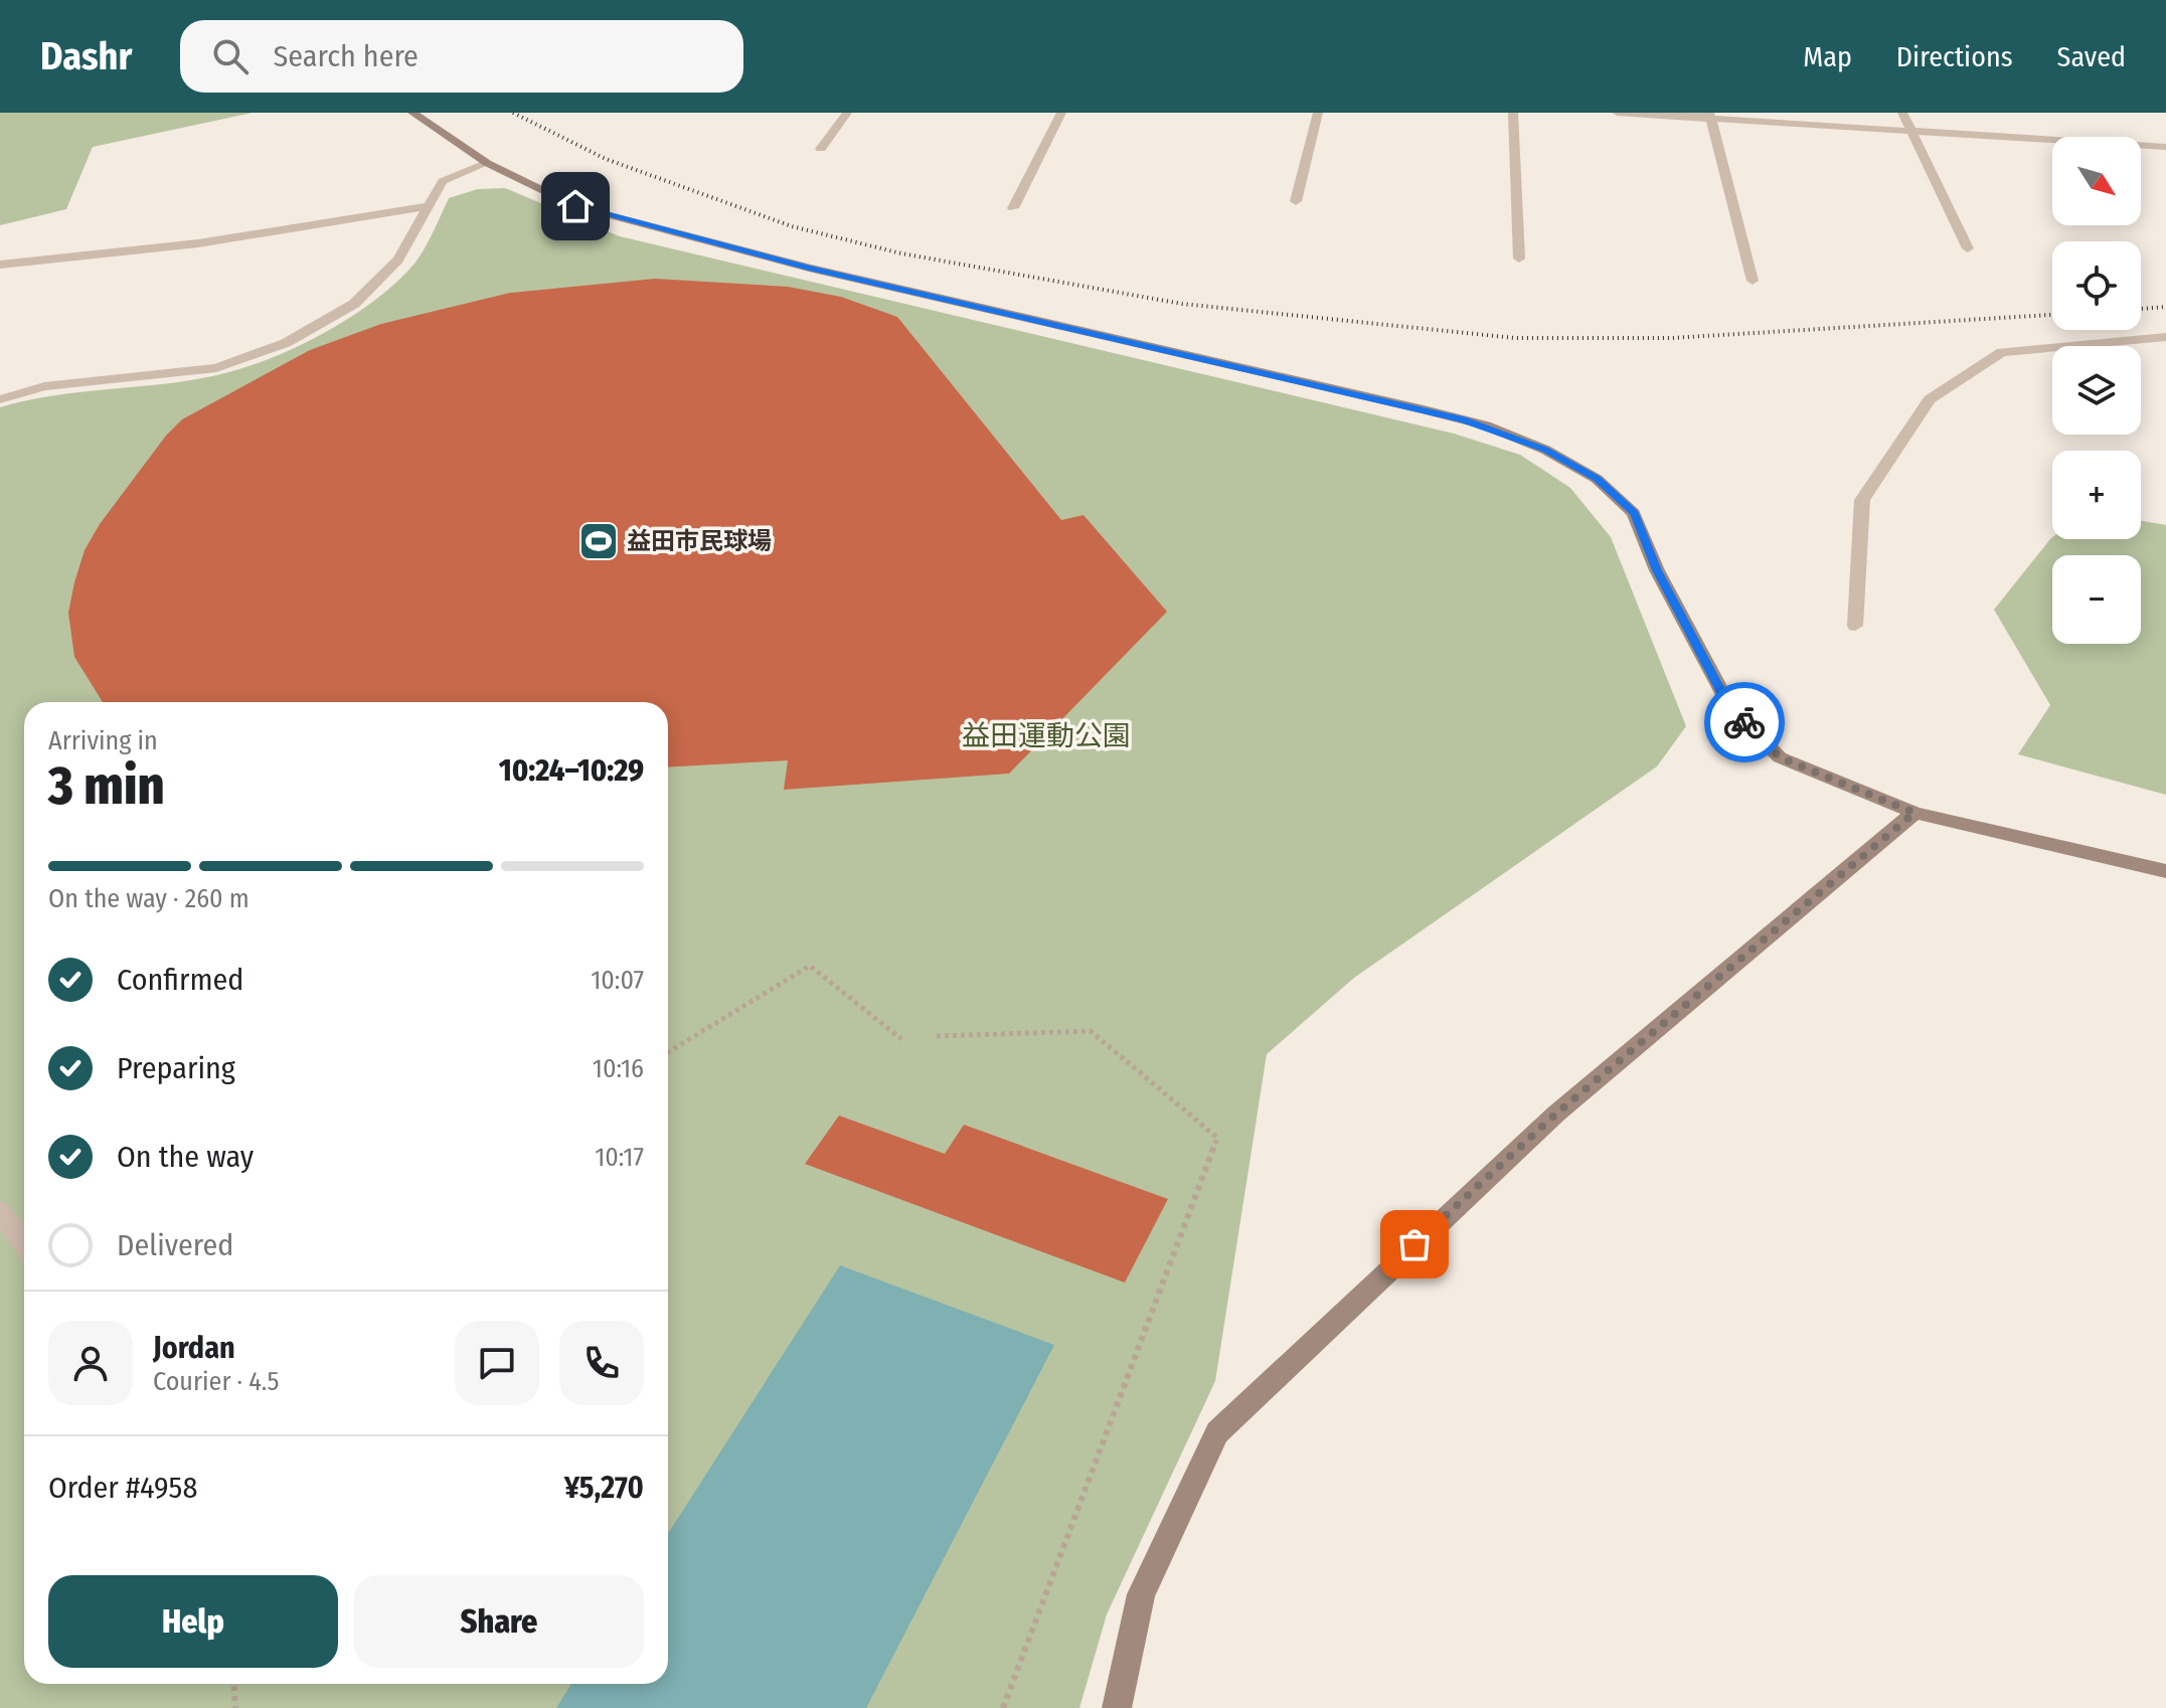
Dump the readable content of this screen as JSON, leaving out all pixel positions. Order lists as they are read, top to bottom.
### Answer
{
  "parks": ["益田運動公園"],
  "places": {
    "sports": ["益田市民球場"]
  },
  "north": "bottom right",
  "page": {
    "header": "Dashr",
    "search": "Search here",
    "nav": ["Map", "Directions", "Saved"],
    "map_buttons": ["+", "−"],
    "heading": ["3 min", "Arriving in", "10:24–10:29"],
    "panel": [
      "Jordan",
      "Courier · 4.5",
      "Order #4958",
      "¥5,270"
    ],
    "bar": "On the way · 260 m",
    "list": [
      ["Confirmed", "10:07"],
      ["Preparing", "10:16"],
      ["On the way", "10:17"],
      "Delivered"
    ],
    "buttons": ["Help", "Share"]
  }
}
